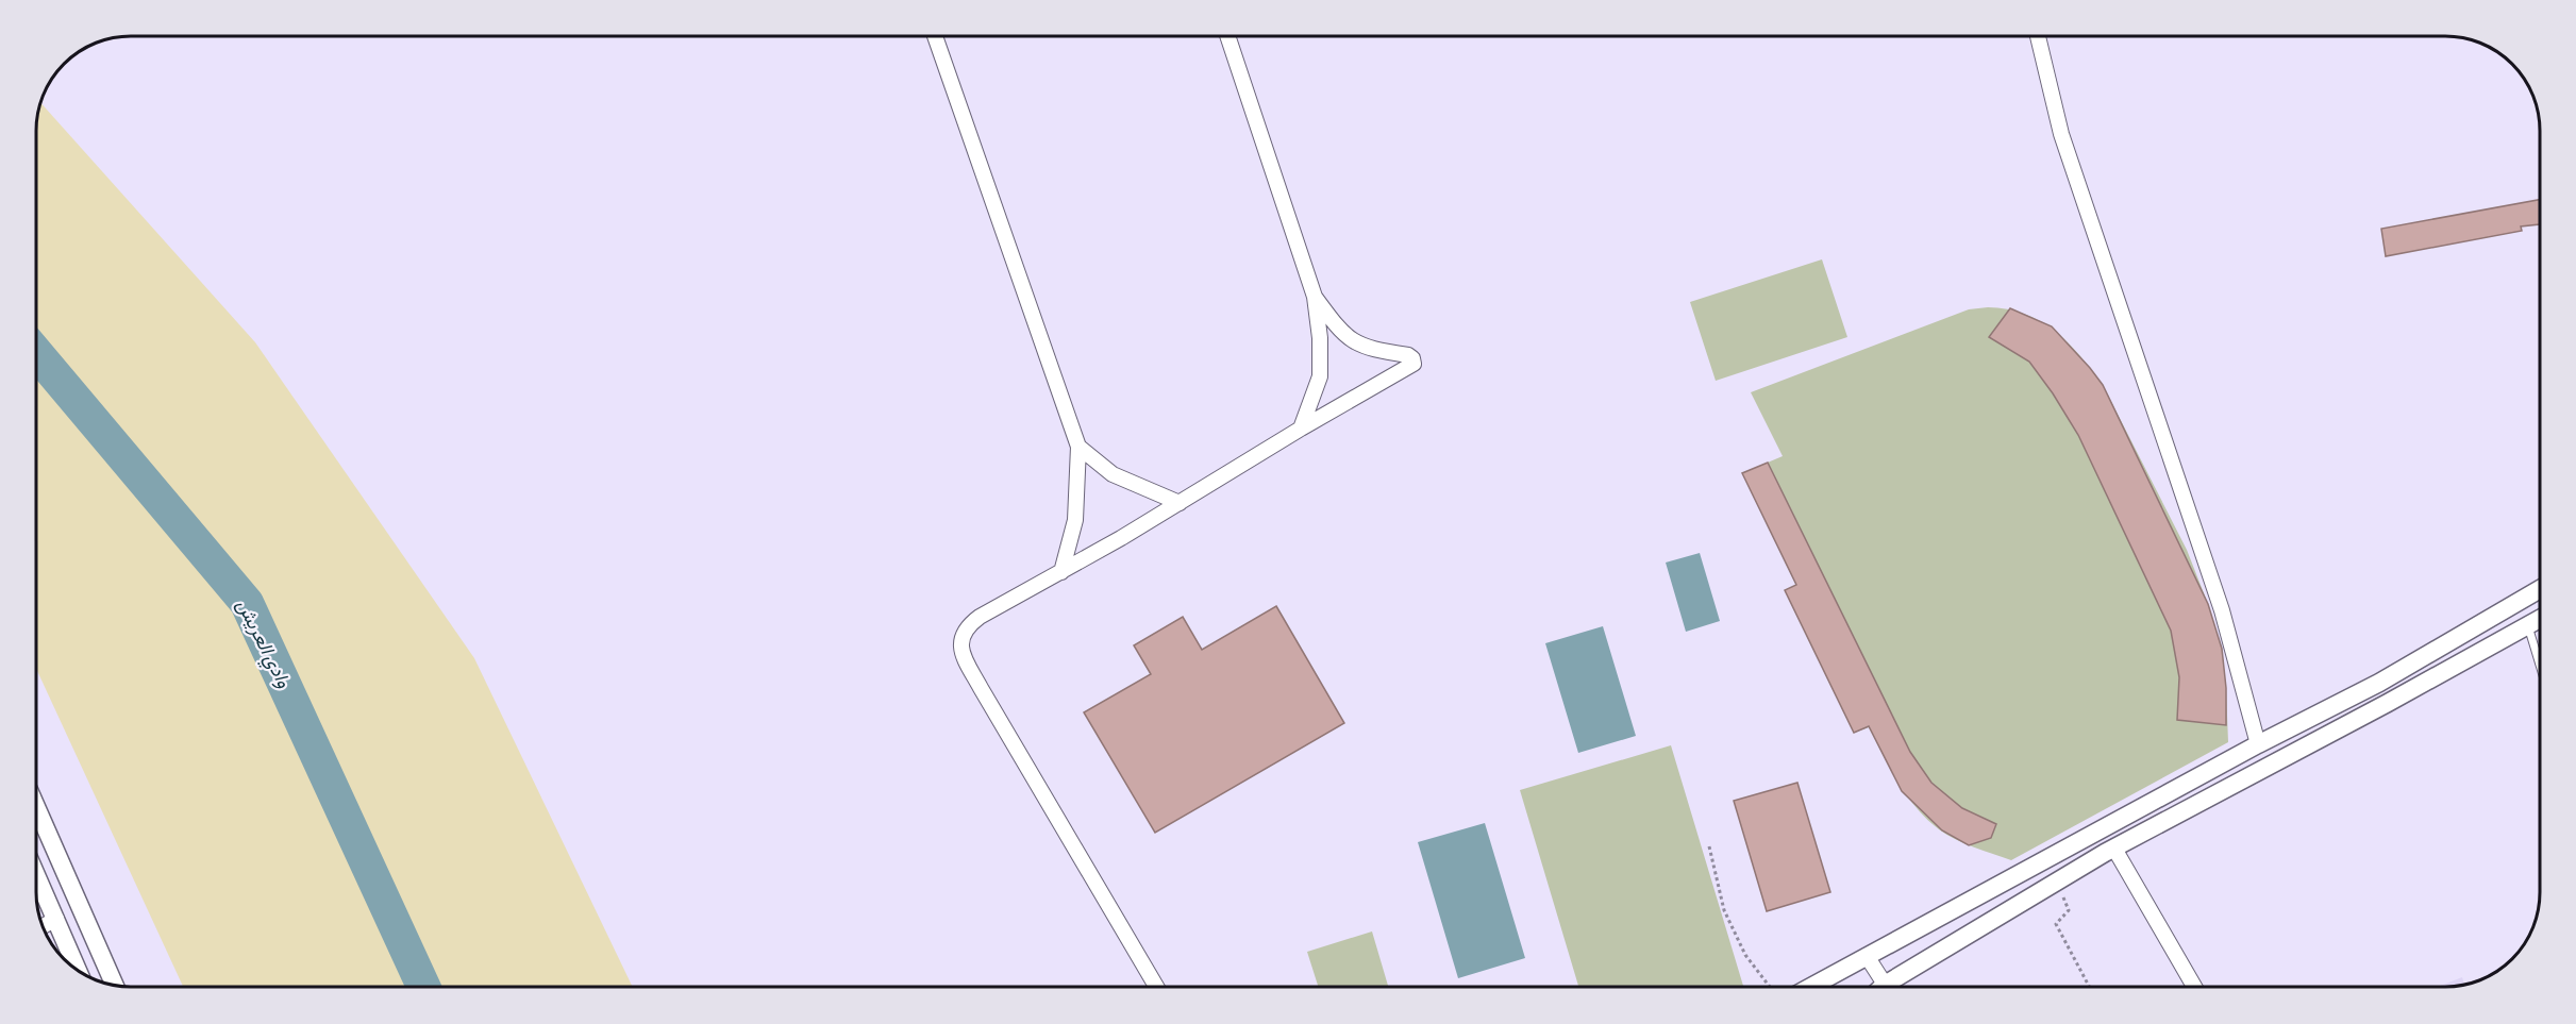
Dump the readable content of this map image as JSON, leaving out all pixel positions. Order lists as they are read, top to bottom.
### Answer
{
  "water": ["وادي العريش"]
}
